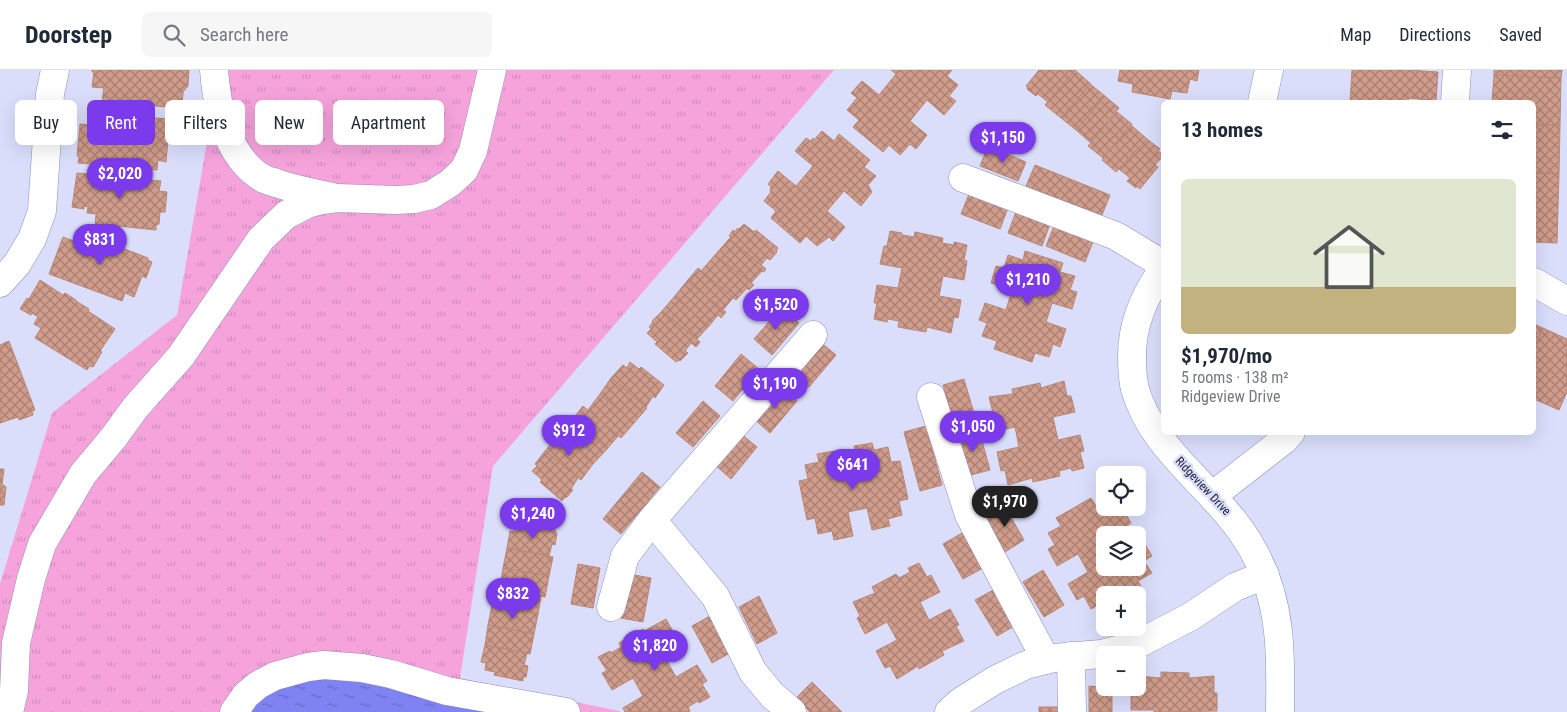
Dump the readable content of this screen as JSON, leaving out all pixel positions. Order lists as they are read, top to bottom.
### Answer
{
  "streets": {
    "street": ["Ridgeview Drive"]
  },
  "page": {
    "header": "Doorstep",
    "search": "Search here",
    "nav": ["Map", "Directions", "Saved"],
    "chip": [
      "Buy",
      "Rent",
      "Filters",
      "New",
      "Apartment"
    ],
    "heading": "13 homes",
    "price": [
      "$1,150",
      "$2,020",
      "$831",
      "$1,210",
      "$1,520",
      "$1,190",
      "$1,050",
      "$912",
      "$641",
      "$1,970",
      "$1,240",
      "$832",
      "$1,820"
    ],
    "list": [
      {
        "name": "$1,970/mo",
        "note": "5 rooms · 138 m² · Ridgeview Drive"
      }
    ],
    "map_buttons": ["+", "−"]
  }
}
